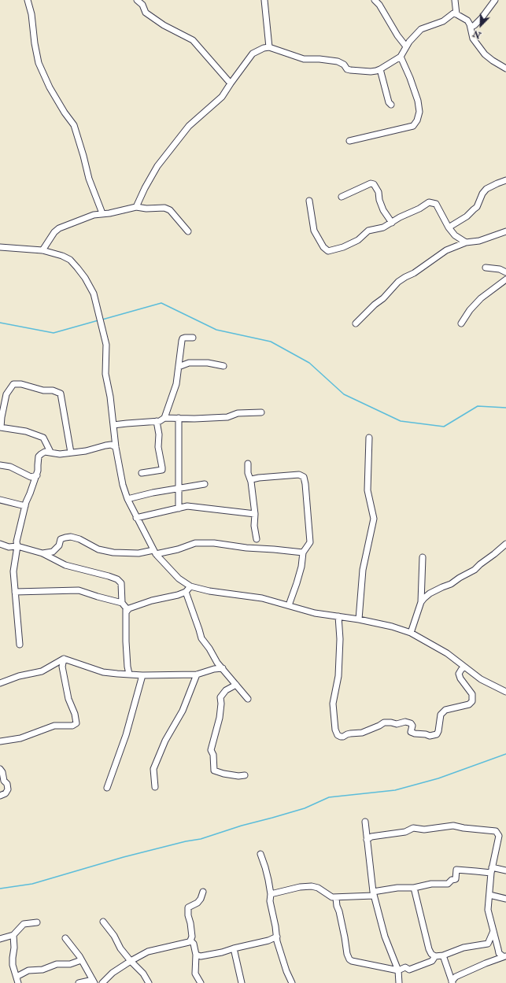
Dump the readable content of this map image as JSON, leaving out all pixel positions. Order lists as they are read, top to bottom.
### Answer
{
  "north": "bottom left"
}
